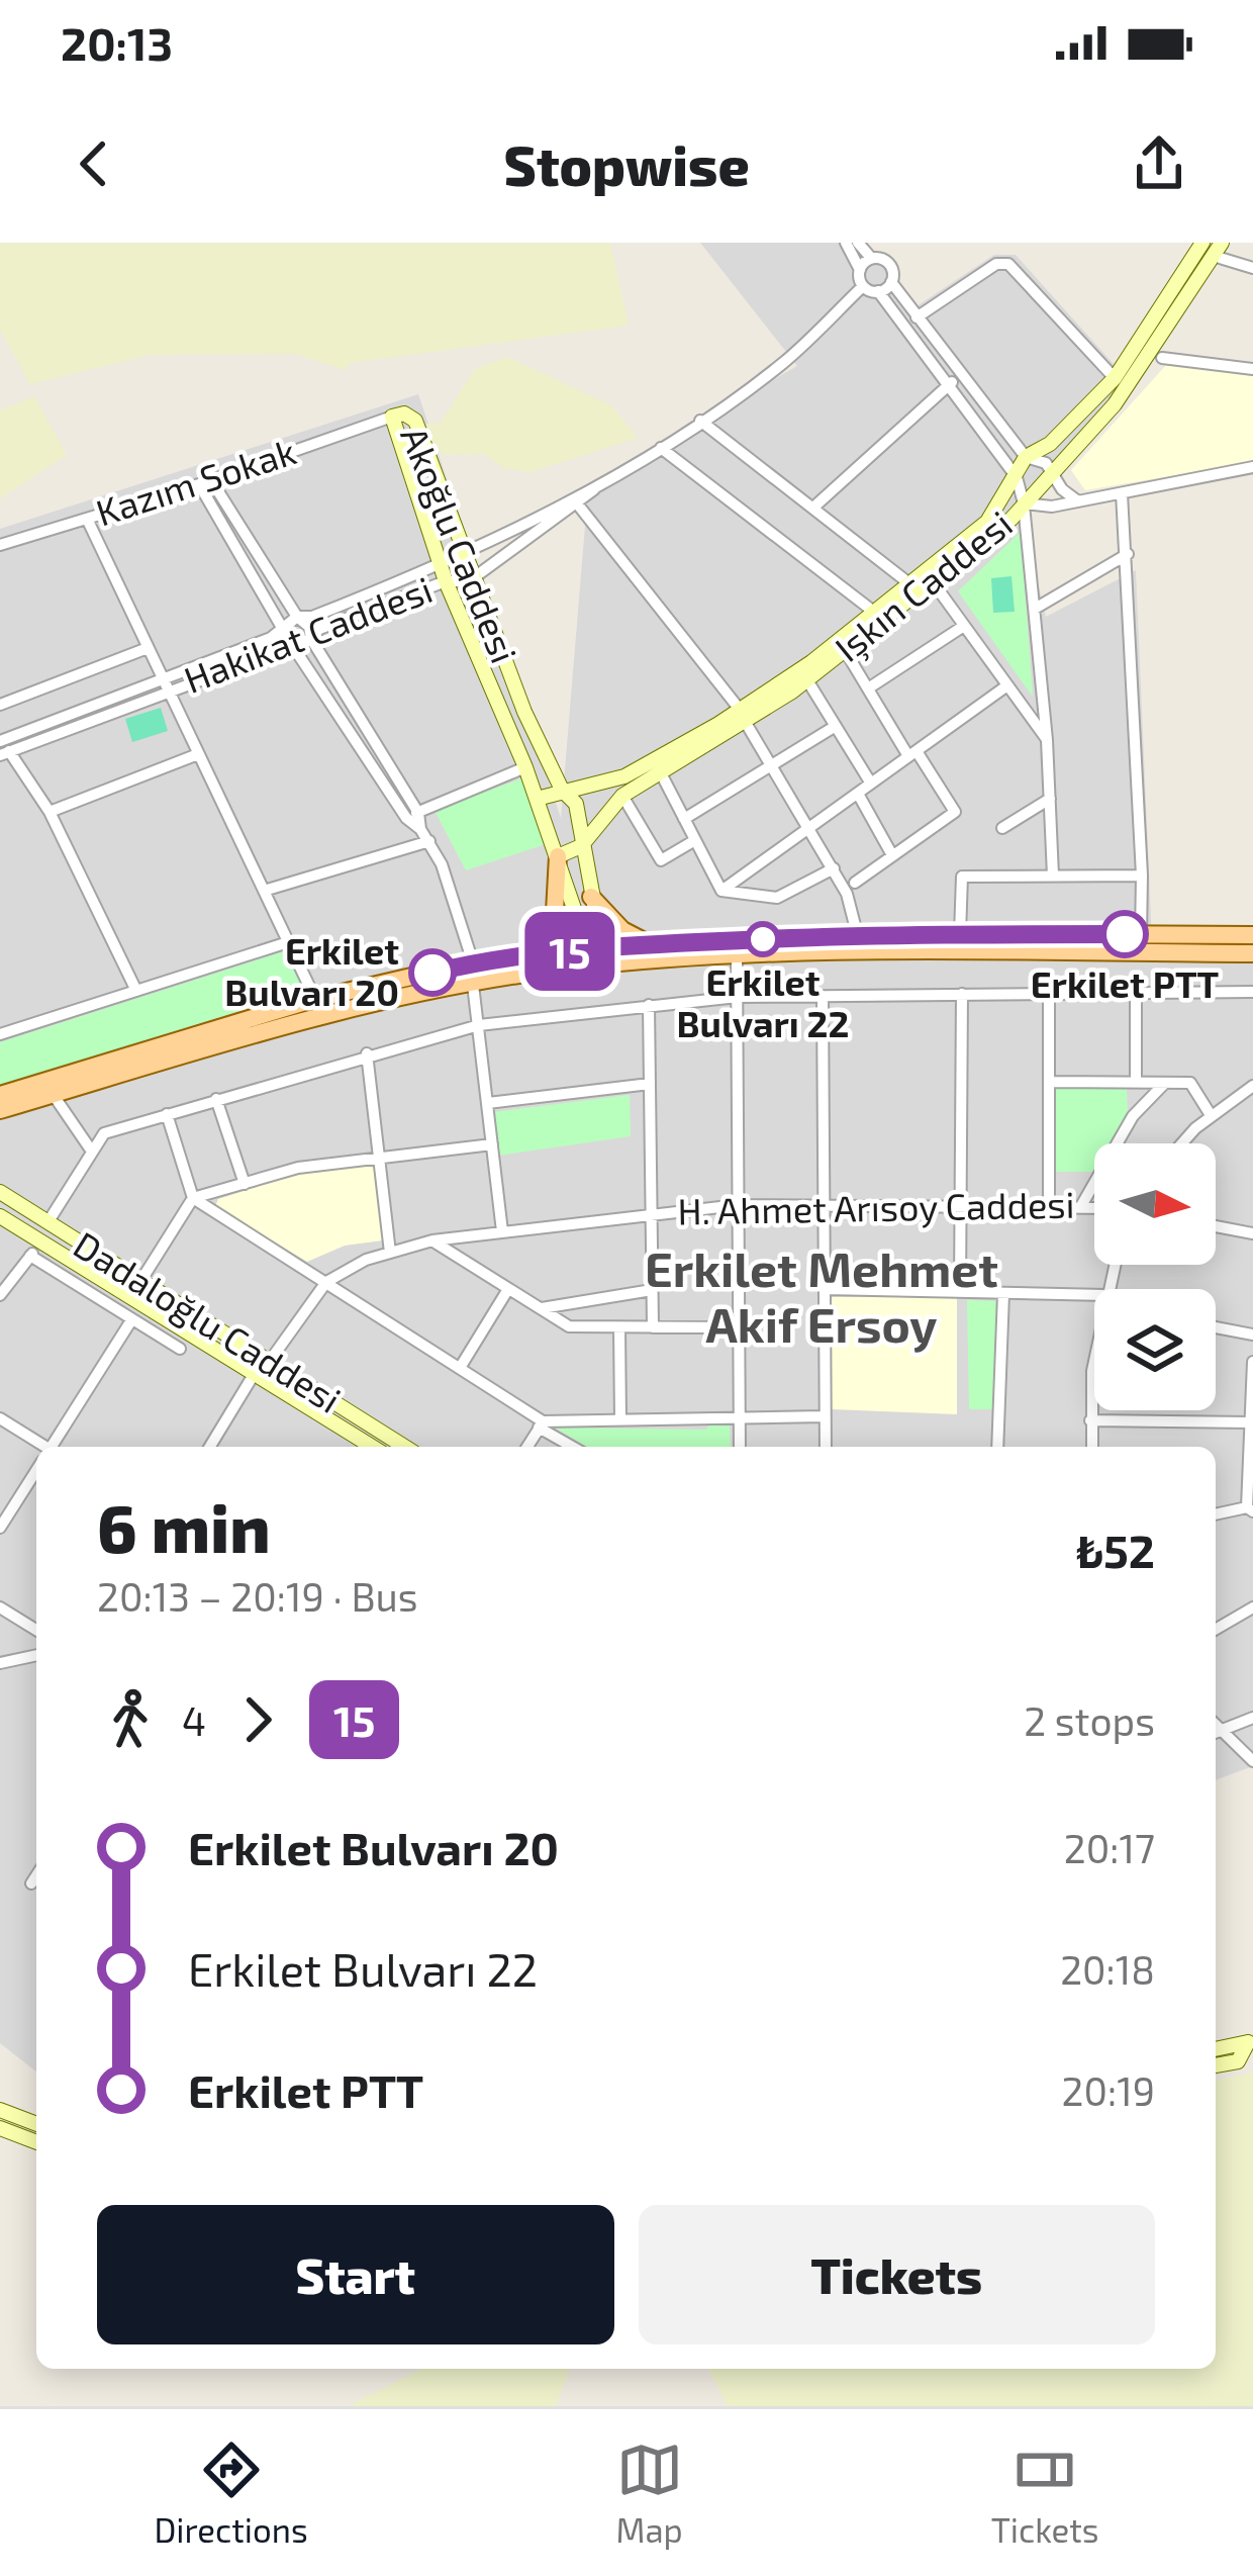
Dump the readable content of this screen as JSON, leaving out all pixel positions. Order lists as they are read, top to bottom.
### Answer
{
  "streets": {
    "street": [
      "Kazım Sokak",
      "Akoğlu Caddesi",
      "Işkın Caddesi",
      "Hakikat Caddesi",
      "H. Ahmet Arısoy Caddesi",
      "Dadaloğlu Caddesi"
    ]
  },
  "crossings": [
    ["Kazım Sokak", "Akoğlu Caddesi"],
    ["Akoğlu Caddesi", "Işkın Caddesi"],
    ["Akoğlu Caddesi", "Hakikat Caddesi"],
    ["H. Ahmet Arısoy Caddesi", "Dadaloğlu Caddesi"]
  ],
  "districts": ["Erkilet Mehmet Akif Ersoy"],
  "places": ["Erkilet PTT", "Erkilet Bulvarı 22", "Erkilet Bulvarı 20"],
  "lines": ["bus line 15"],
  "north": "right",
  "page": {
    "status": "20:13",
    "header": "Stopwise",
    "on_map": "15",
    "heading": ["6 min", "20:13 – 20:19 · Bus", "₺52"],
    "legs": ["4", "15", "2 stops"],
    "list": [
      {
        "name": "Erkilet Bulvarı 20",
        "value": "20:17"
      },
      {
        "name": "Erkilet Bulvarı 22",
        "value": "20:18"
      },
      {
        "name": "Erkilet PTT",
        "value": "20:19"
      }
    ],
    "buttons": ["Start", "Tickets"],
    "tabs": ["Directions", "Map", "Tickets"]
  }
}
